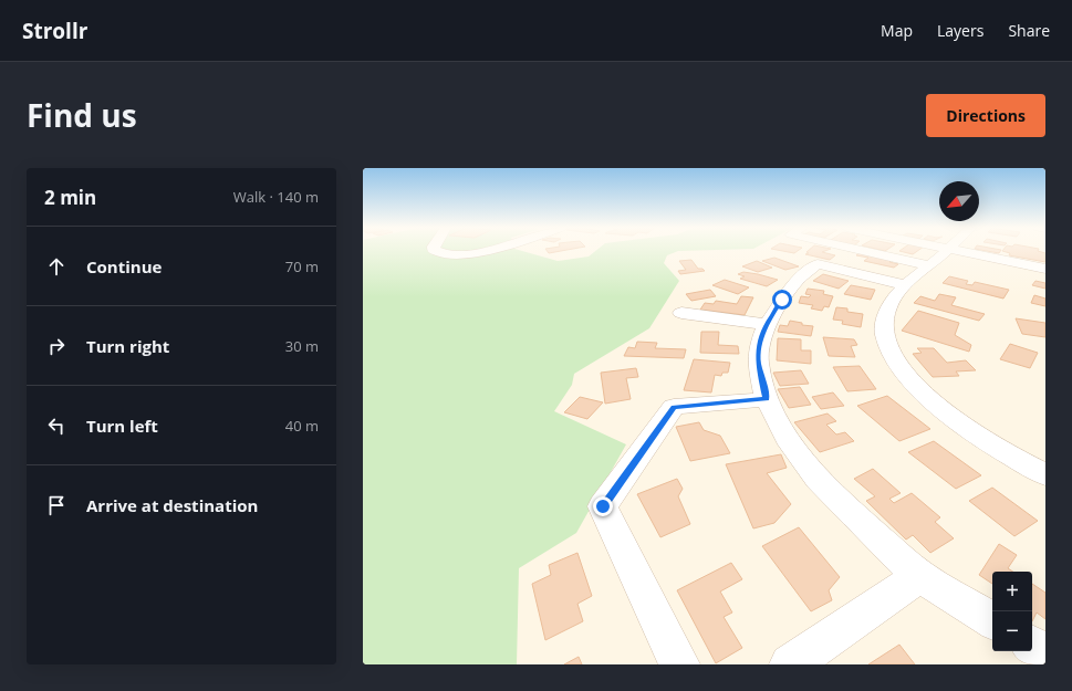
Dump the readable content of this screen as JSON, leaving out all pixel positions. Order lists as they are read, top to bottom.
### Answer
{
  "north": "bottom left",
  "page": {
    "header": "Strollr",
    "nav": ["Map", "Layers", "Share"],
    "title": "Find us",
    "buttons": "Directions",
    "heading": ["2 min", "Walk · 140 m"],
    "list": [
      ["Continue", "70 m"],
      ["Turn right", "30 m"],
      ["Turn left", "40 m"],
      "Arrive at destination"
    ],
    "map_buttons": ["+", "−"]
  }
}
